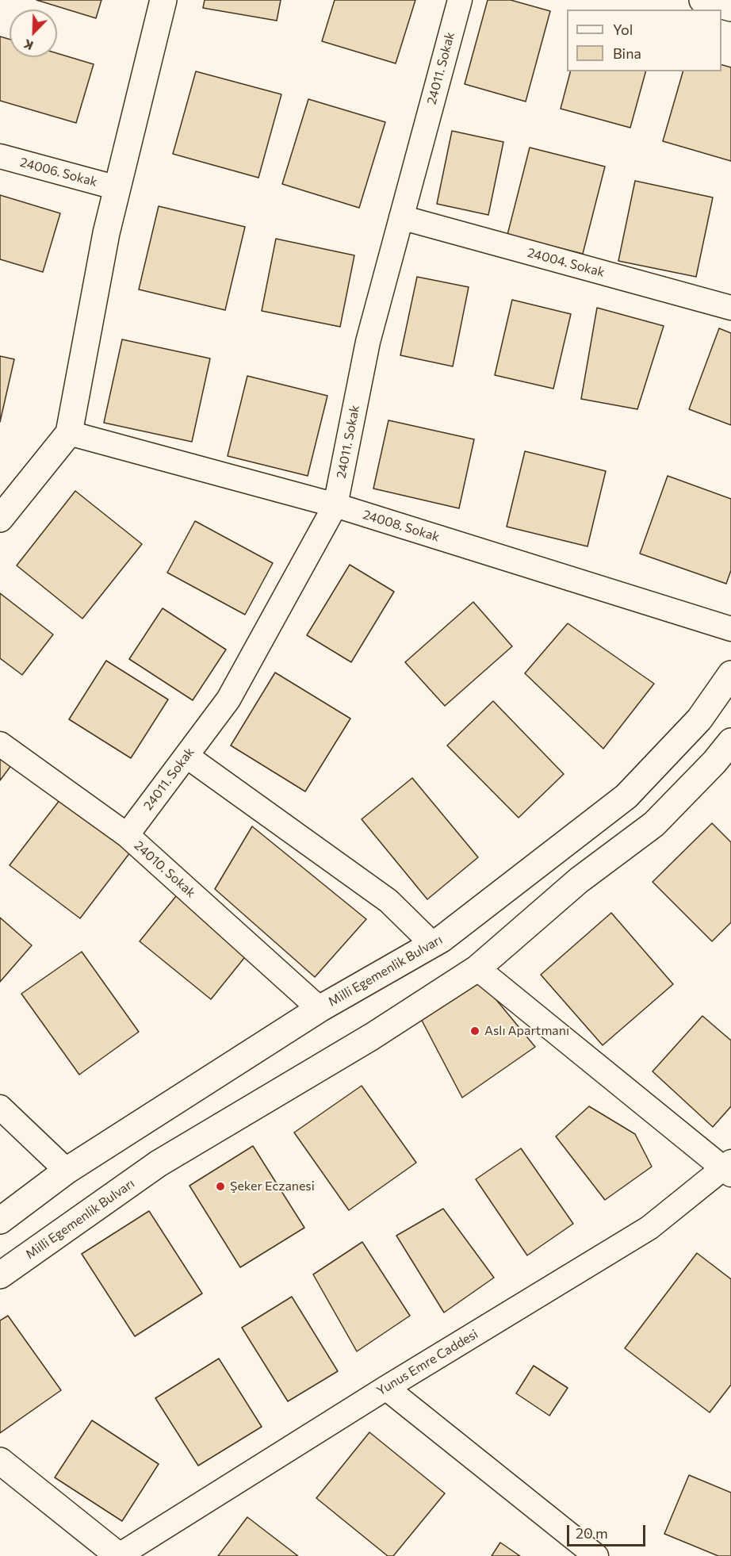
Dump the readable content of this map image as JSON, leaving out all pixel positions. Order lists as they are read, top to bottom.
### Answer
{
  "streets": {
    "main road": ["Milli Egemenlik Bulvarı"],
    "street": [
      "24011. Sokak",
      "24006. Sokak",
      "24004. Sokak",
      "24008. Sokak",
      "24010. Sokak",
      "Yunus Emre Caddesi"
    ]
  },
  "crossings": [
    ["24011. Sokak", "24004. Sokak"],
    ["24011. Sokak", "24008. Sokak"],
    ["24011. Sokak", "24010. Sokak"],
    ["24010. Sokak", "Milli Egemenlik Bulvarı"]
  ],
  "places": ["Aslı Apartmanı", "Şeker Eczanesi"],
  "legend": ["Yol", "Bina"],
  "scale_bar": "20 m",
  "north": "bottom left"
}
